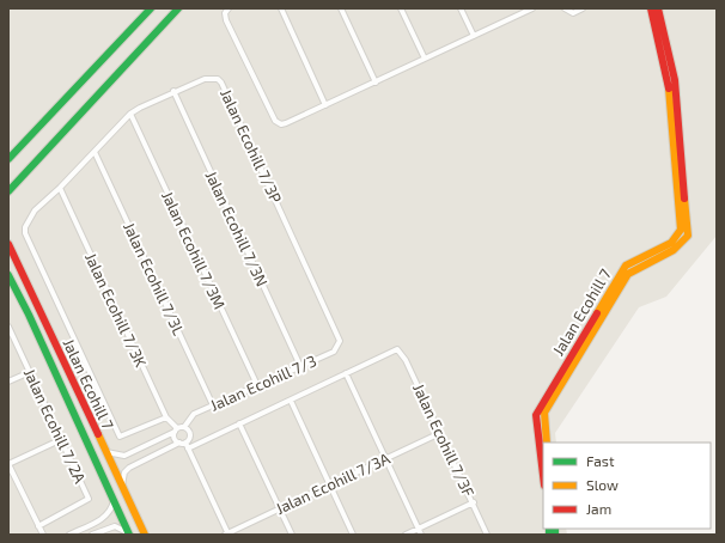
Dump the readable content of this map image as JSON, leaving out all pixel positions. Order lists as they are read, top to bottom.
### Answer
{
  "streets": {
    "street": [
      "Jalan Ecohill 7/3P",
      "Jalan Ecohill 7/3N",
      "Jalan Ecohill 7/3M",
      "Jalan Ecohill 7/3L",
      "Jalan Ecohill 7/3K",
      "Jalan Ecohill 7",
      "Jalan Ecohill 7/3",
      "Jalan Ecohill 7/2A",
      "Jalan Ecohill 7/3F",
      "Jalan Ecohill 7/3A"
    ]
  },
  "crossings": [
    ["Jalan Ecohill 7/3P", "Jalan Ecohill 7/3N"],
    ["Jalan Ecohill 7/3P", "Jalan Ecohill 7/3M"],
    ["Jalan Ecohill 7/3P", "Jalan Ecohill 7/3L"],
    ["Jalan Ecohill 7/3P", "Jalan Ecohill 7/3K"],
    ["Jalan Ecohill 7/3P", "Jalan Ecohill 7/3"],
    ["Jalan Ecohill 7/3N", "Jalan Ecohill 7/3"],
    ["Jalan Ecohill 7/3M", "Jalan Ecohill 7/3"],
    ["Jalan Ecohill 7/3L", "Jalan Ecohill 7/3"],
    ["Jalan Ecohill 7/3F", "Jalan Ecohill 7/3A"]
  ],
  "legend": ["Fast", "Slow", "Jam"]
}
